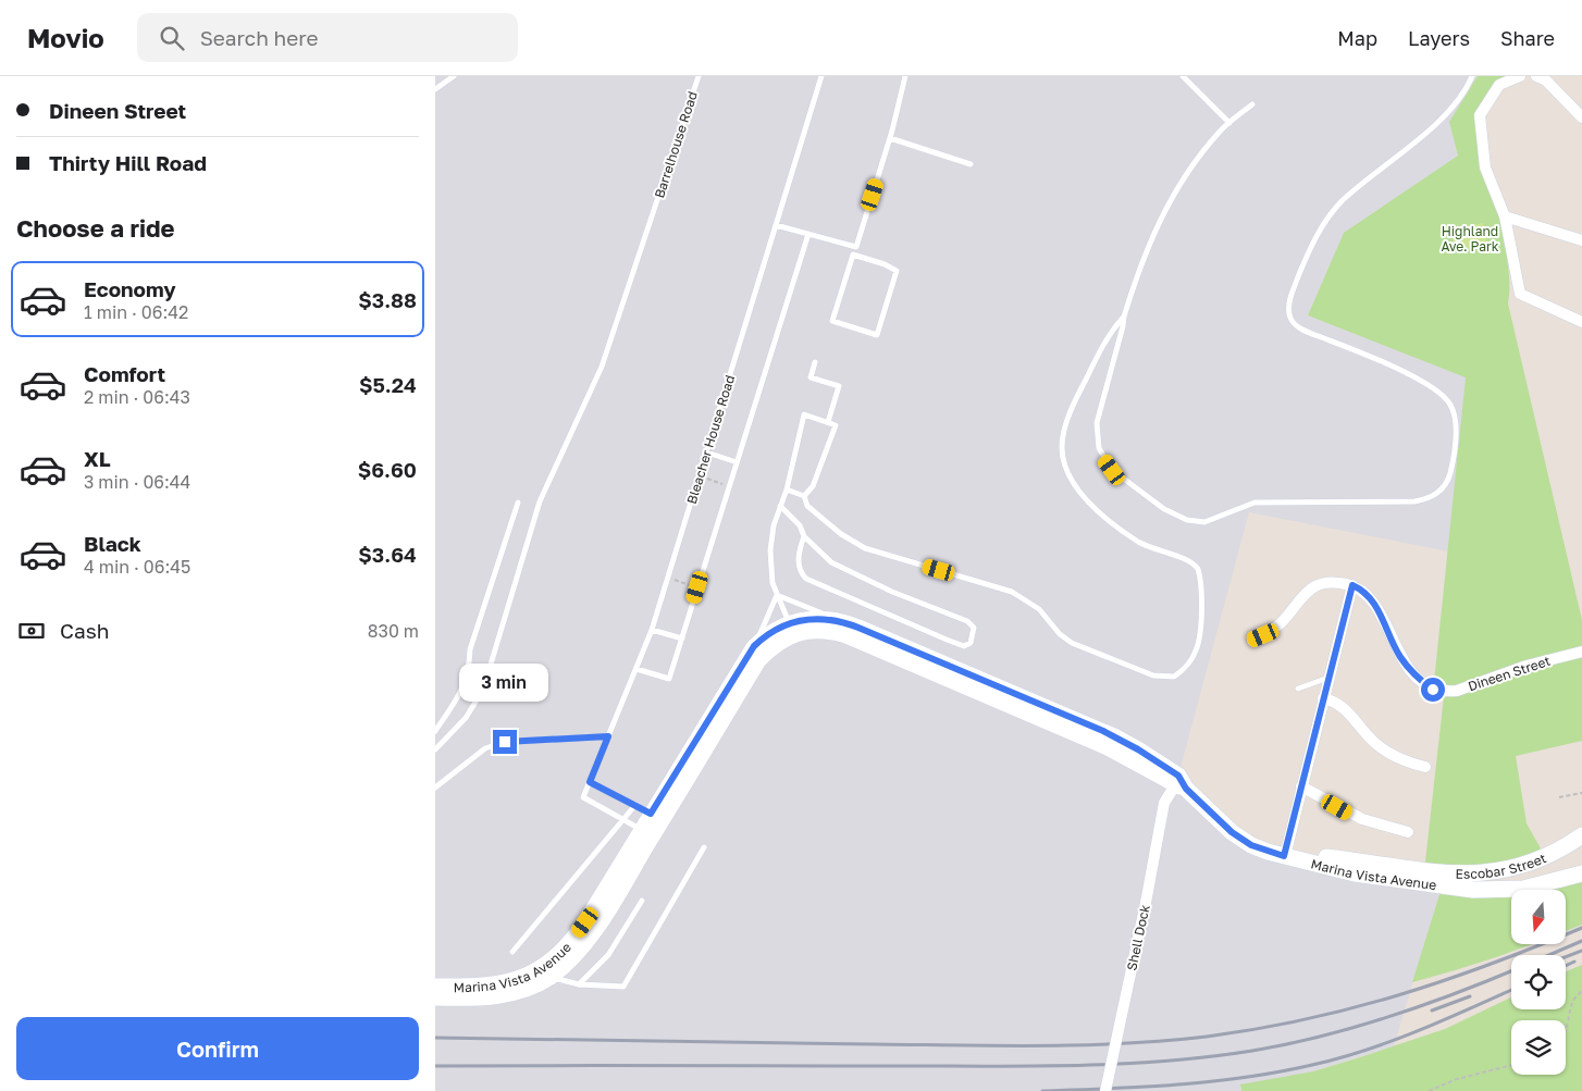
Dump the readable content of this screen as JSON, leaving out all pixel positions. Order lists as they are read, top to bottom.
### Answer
{
  "streets": {
    "main road": ["Escobar Street", "Marina Vista Avenue"],
    "street": ["Dineen Street", "Shell Dock"],
    "lane": ["Barrelhouse Road", "Bleacher House Road"]
  },
  "crossings": [
    ["Escobar Street", "Marina Vista Avenue"],
    ["Marina Vista Avenue", "Shell Dock"]
  ],
  "parks": ["Highland Ave. Park"],
  "north": "bottom",
  "page": {
    "header": "Movio",
    "search": "Search here",
    "nav": ["Map", "Layers", "Share"],
    "banner": ["Dineen Street", "Thirty Hill Road"],
    "heading": "Choose a ride",
    "list": [
      {
        "name": "Economy",
        "note": "1 min · 06:42",
        "value": "$3.88"
      },
      {
        "name": "Comfort",
        "note": "2 min · 06:43",
        "value": "$5.24"
      },
      {
        "name": "XL",
        "note": "3 min · 06:44",
        "value": "$6.60"
      },
      {
        "name": "Black",
        "note": "4 min · 06:45",
        "value": "$3.64"
      }
    ],
    "pay": ["Cash", "830 m"],
    "bubble": "3 min",
    "buttons": "Confirm"
  }
}
